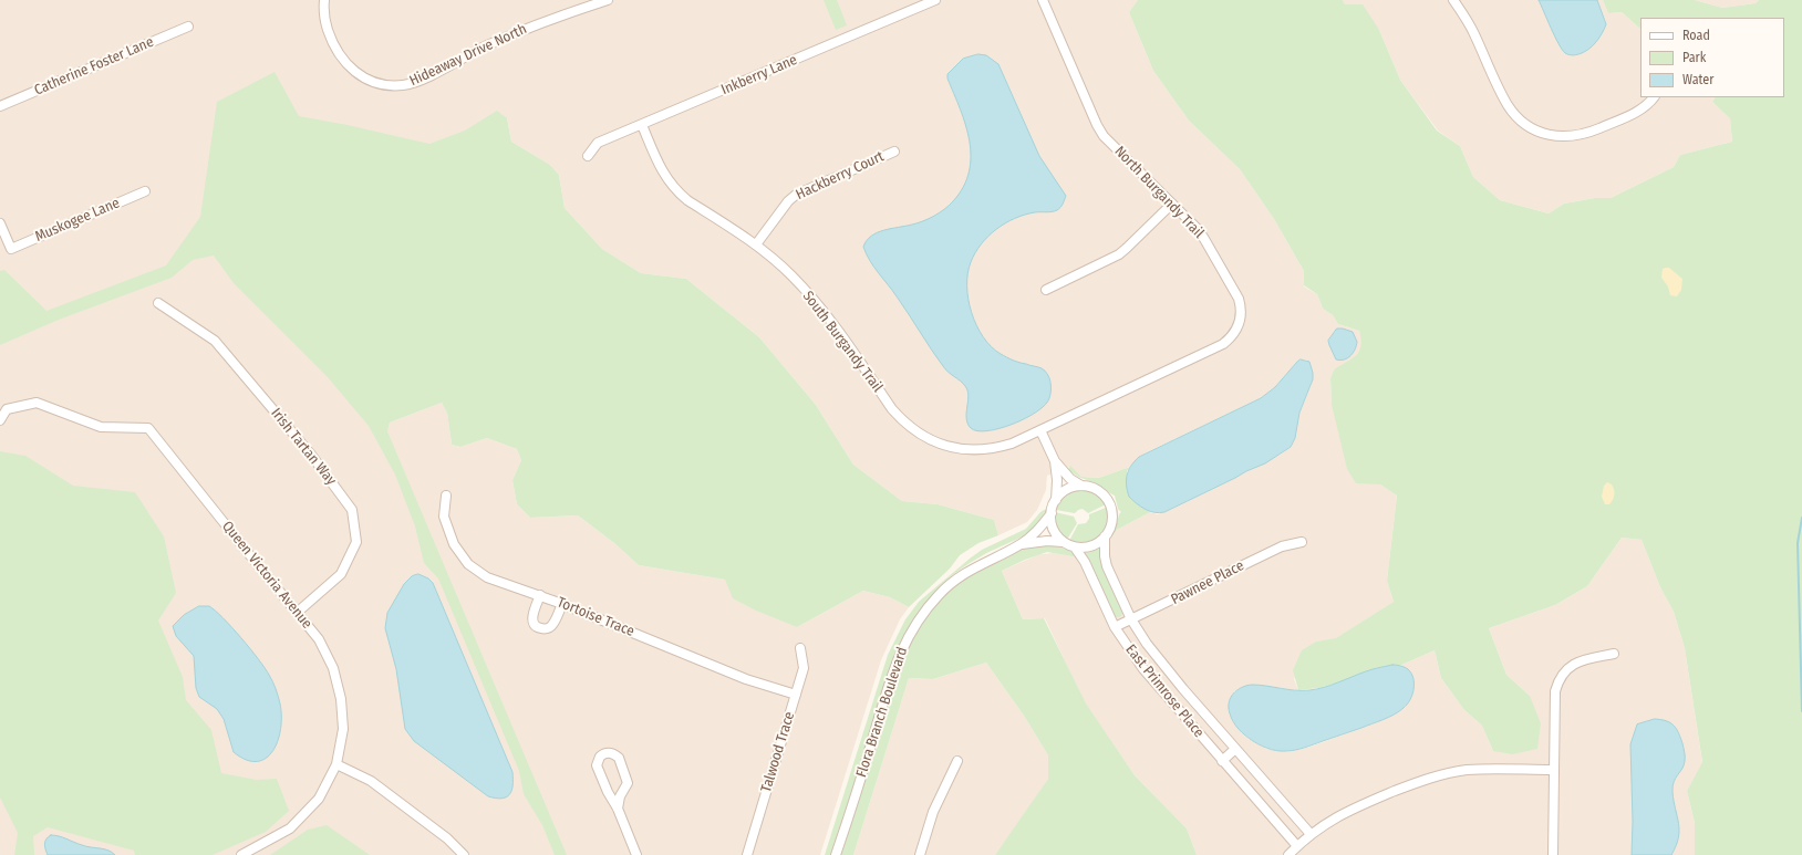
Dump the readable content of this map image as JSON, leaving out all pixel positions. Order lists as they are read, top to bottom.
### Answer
{
  "streets": {
    "street": [
      "Hideaway Drive North",
      "Catherine Foster Lane",
      "Inkberry Lane",
      "Hackberry Court",
      "North Burgandy Trail",
      "Muskogee Lane",
      "South Burgandy Trail",
      "Irish Tartan Way",
      "Queen Victoria Avenue",
      "Pawnee Place",
      "Tortoise Trace",
      "East Primrose Place",
      "Flora Branch Boulevard",
      "Talwood Trace"
    ]
  },
  "crossings": [
    ["Inkberry Lane", "South Burgandy Trail"],
    ["Hackberry Court", "South Burgandy Trail"],
    ["North Burgandy Trail", "South Burgandy Trail"],
    ["Irish Tartan Way", "Queen Victoria Avenue"],
    ["Pawnee Place", "East Primrose Place"],
    ["Tortoise Trace", "Talwood Trace"],
    ["East Primrose Place", "Flora Branch Boulevard"]
  ],
  "legend": ["Road", "Park", "Water"]
}
